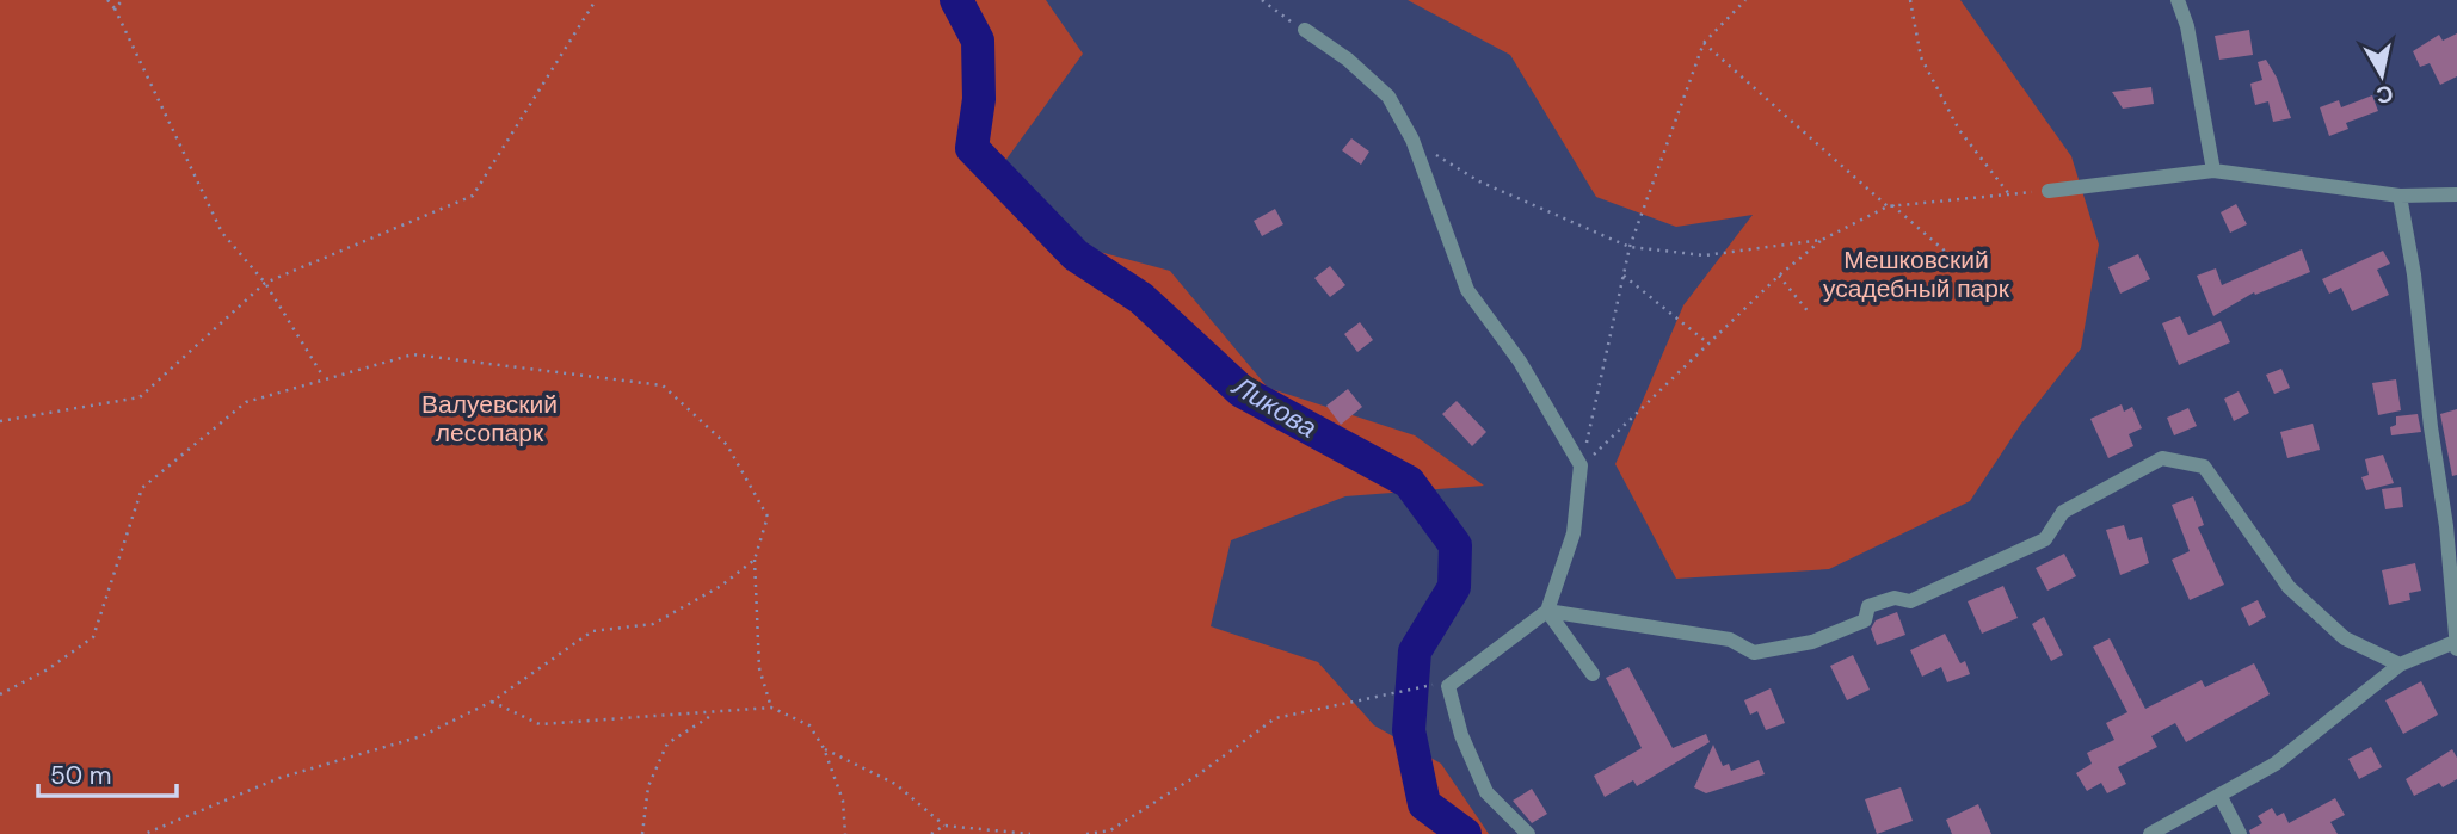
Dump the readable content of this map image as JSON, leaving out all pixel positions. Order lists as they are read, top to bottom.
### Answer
{
  "water": ["Ликова"],
  "parks": ["Мешковский усадебный парк", "Валуевский лесопарк"],
  "scale_bar": "50 m",
  "north": "bottom"
}
